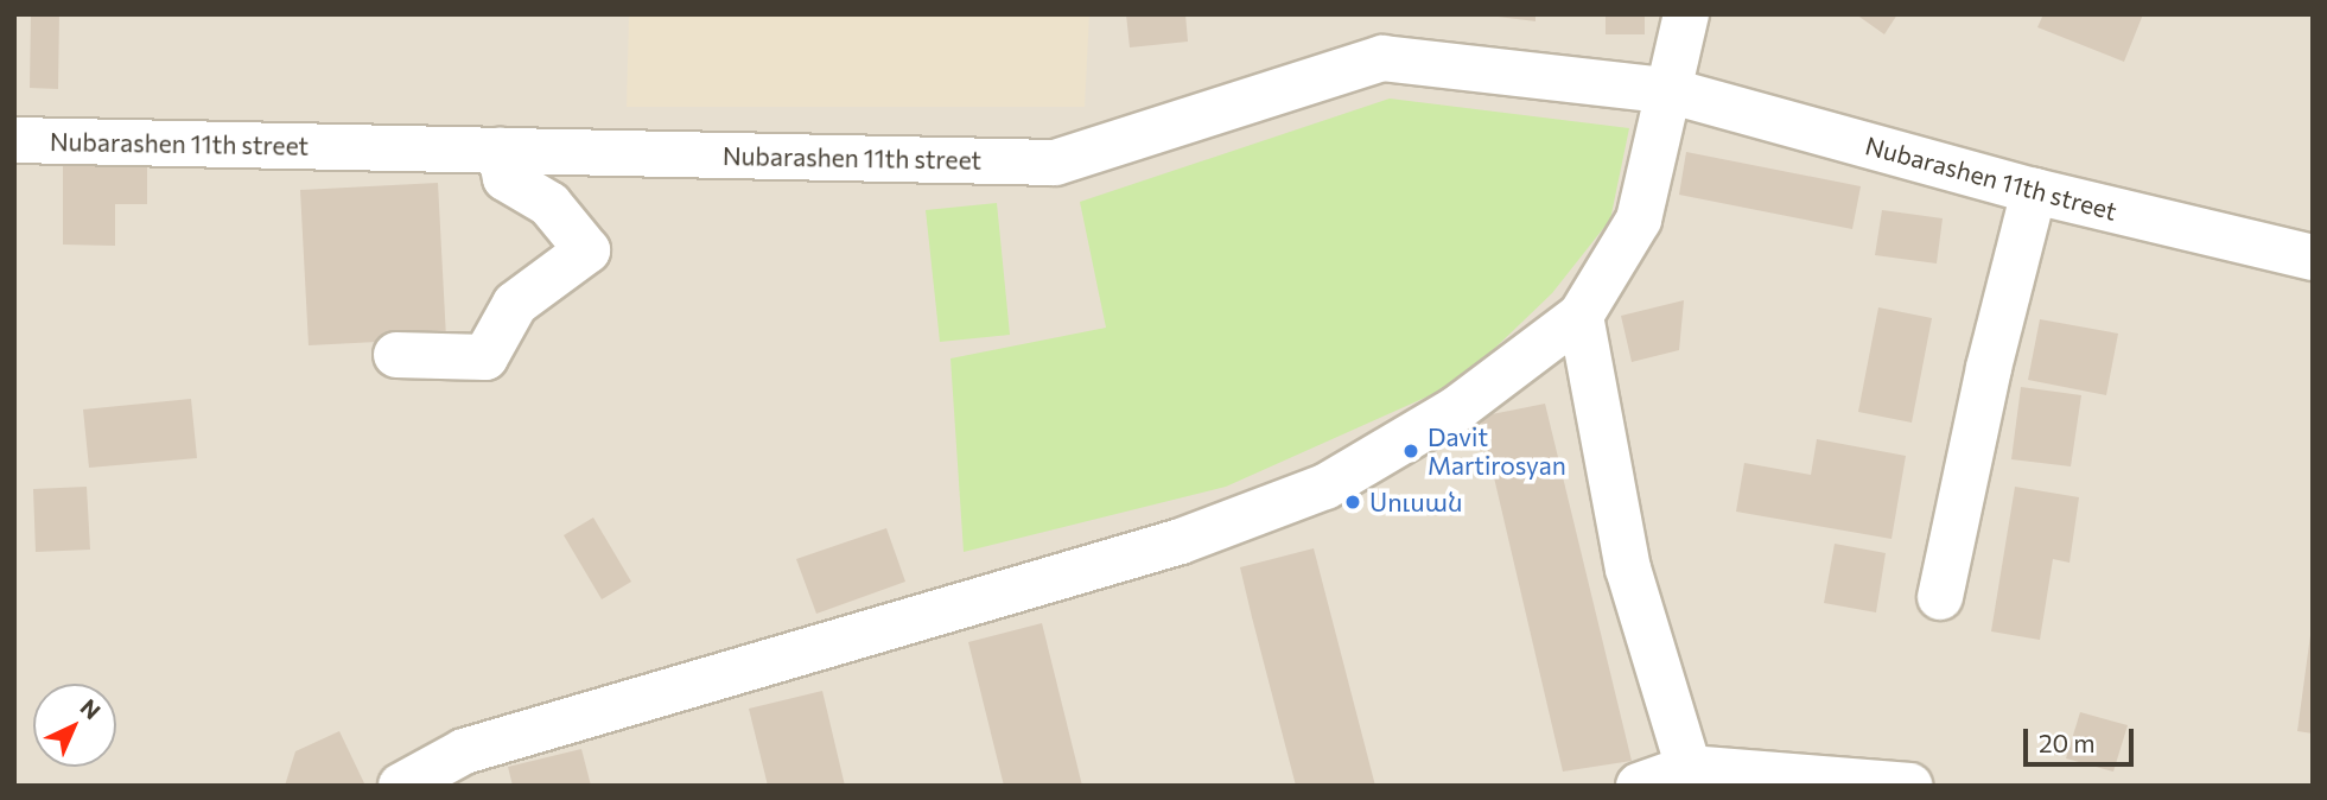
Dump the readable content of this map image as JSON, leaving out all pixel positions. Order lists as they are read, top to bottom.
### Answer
{
  "streets": {
    "street": ["Nubarashen 11th street"]
  },
  "places": ["Davit Martirosyan", "Սուսան"],
  "scale_bar": "20 m",
  "north": "top right"
}
